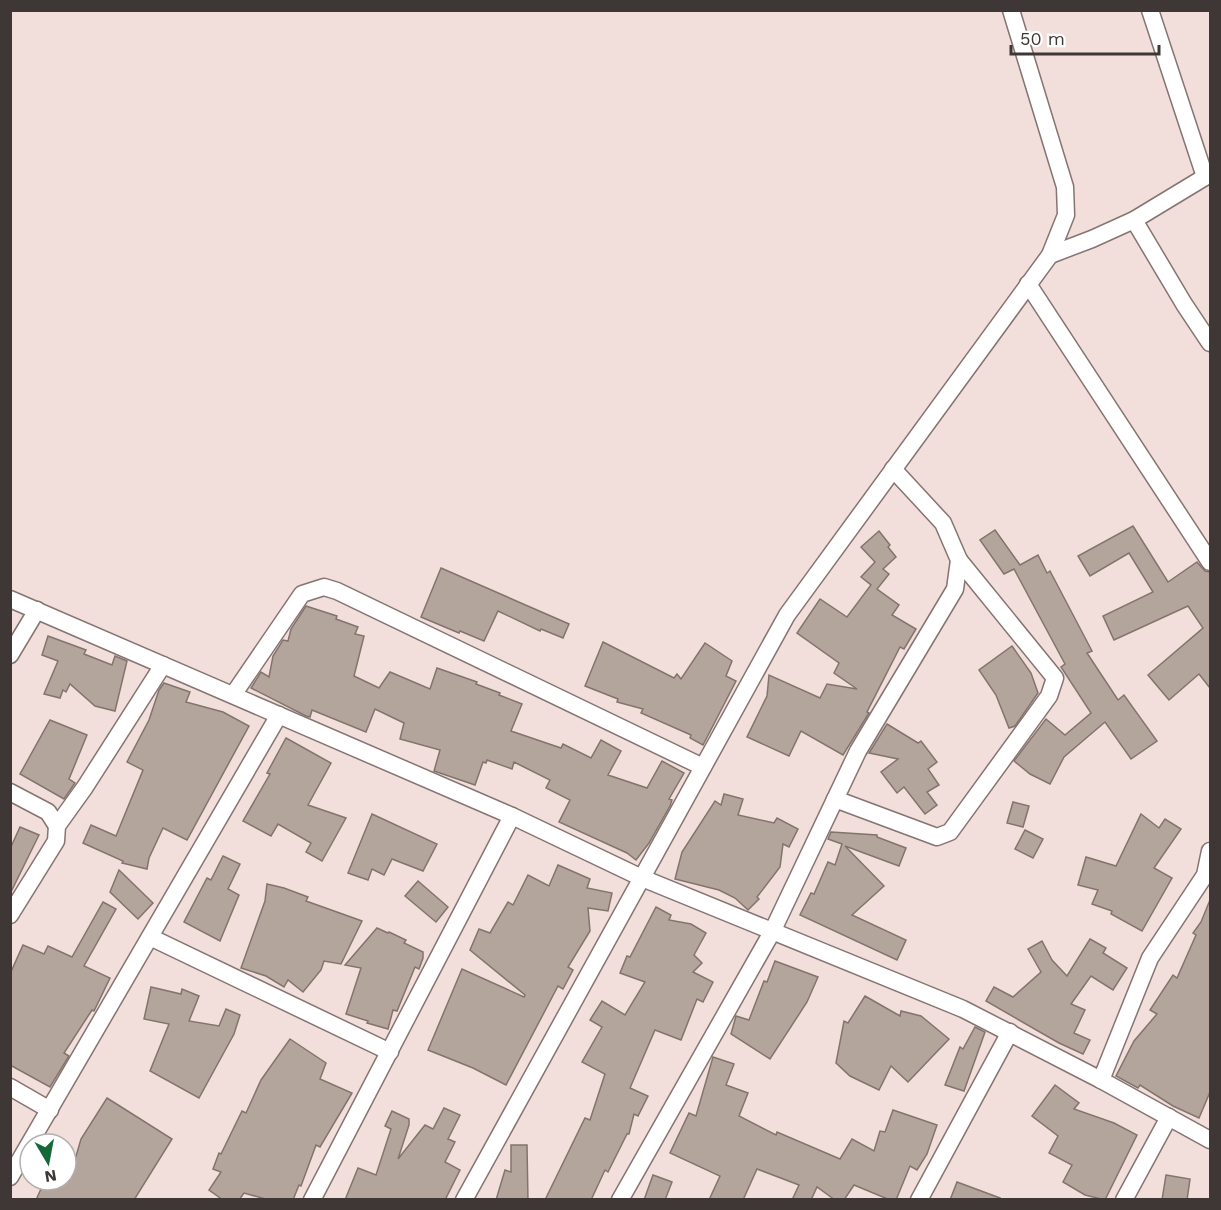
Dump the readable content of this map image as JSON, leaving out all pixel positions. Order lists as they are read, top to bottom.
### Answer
{
  "scale_bar": "50 m",
  "north": "bottom"
}
